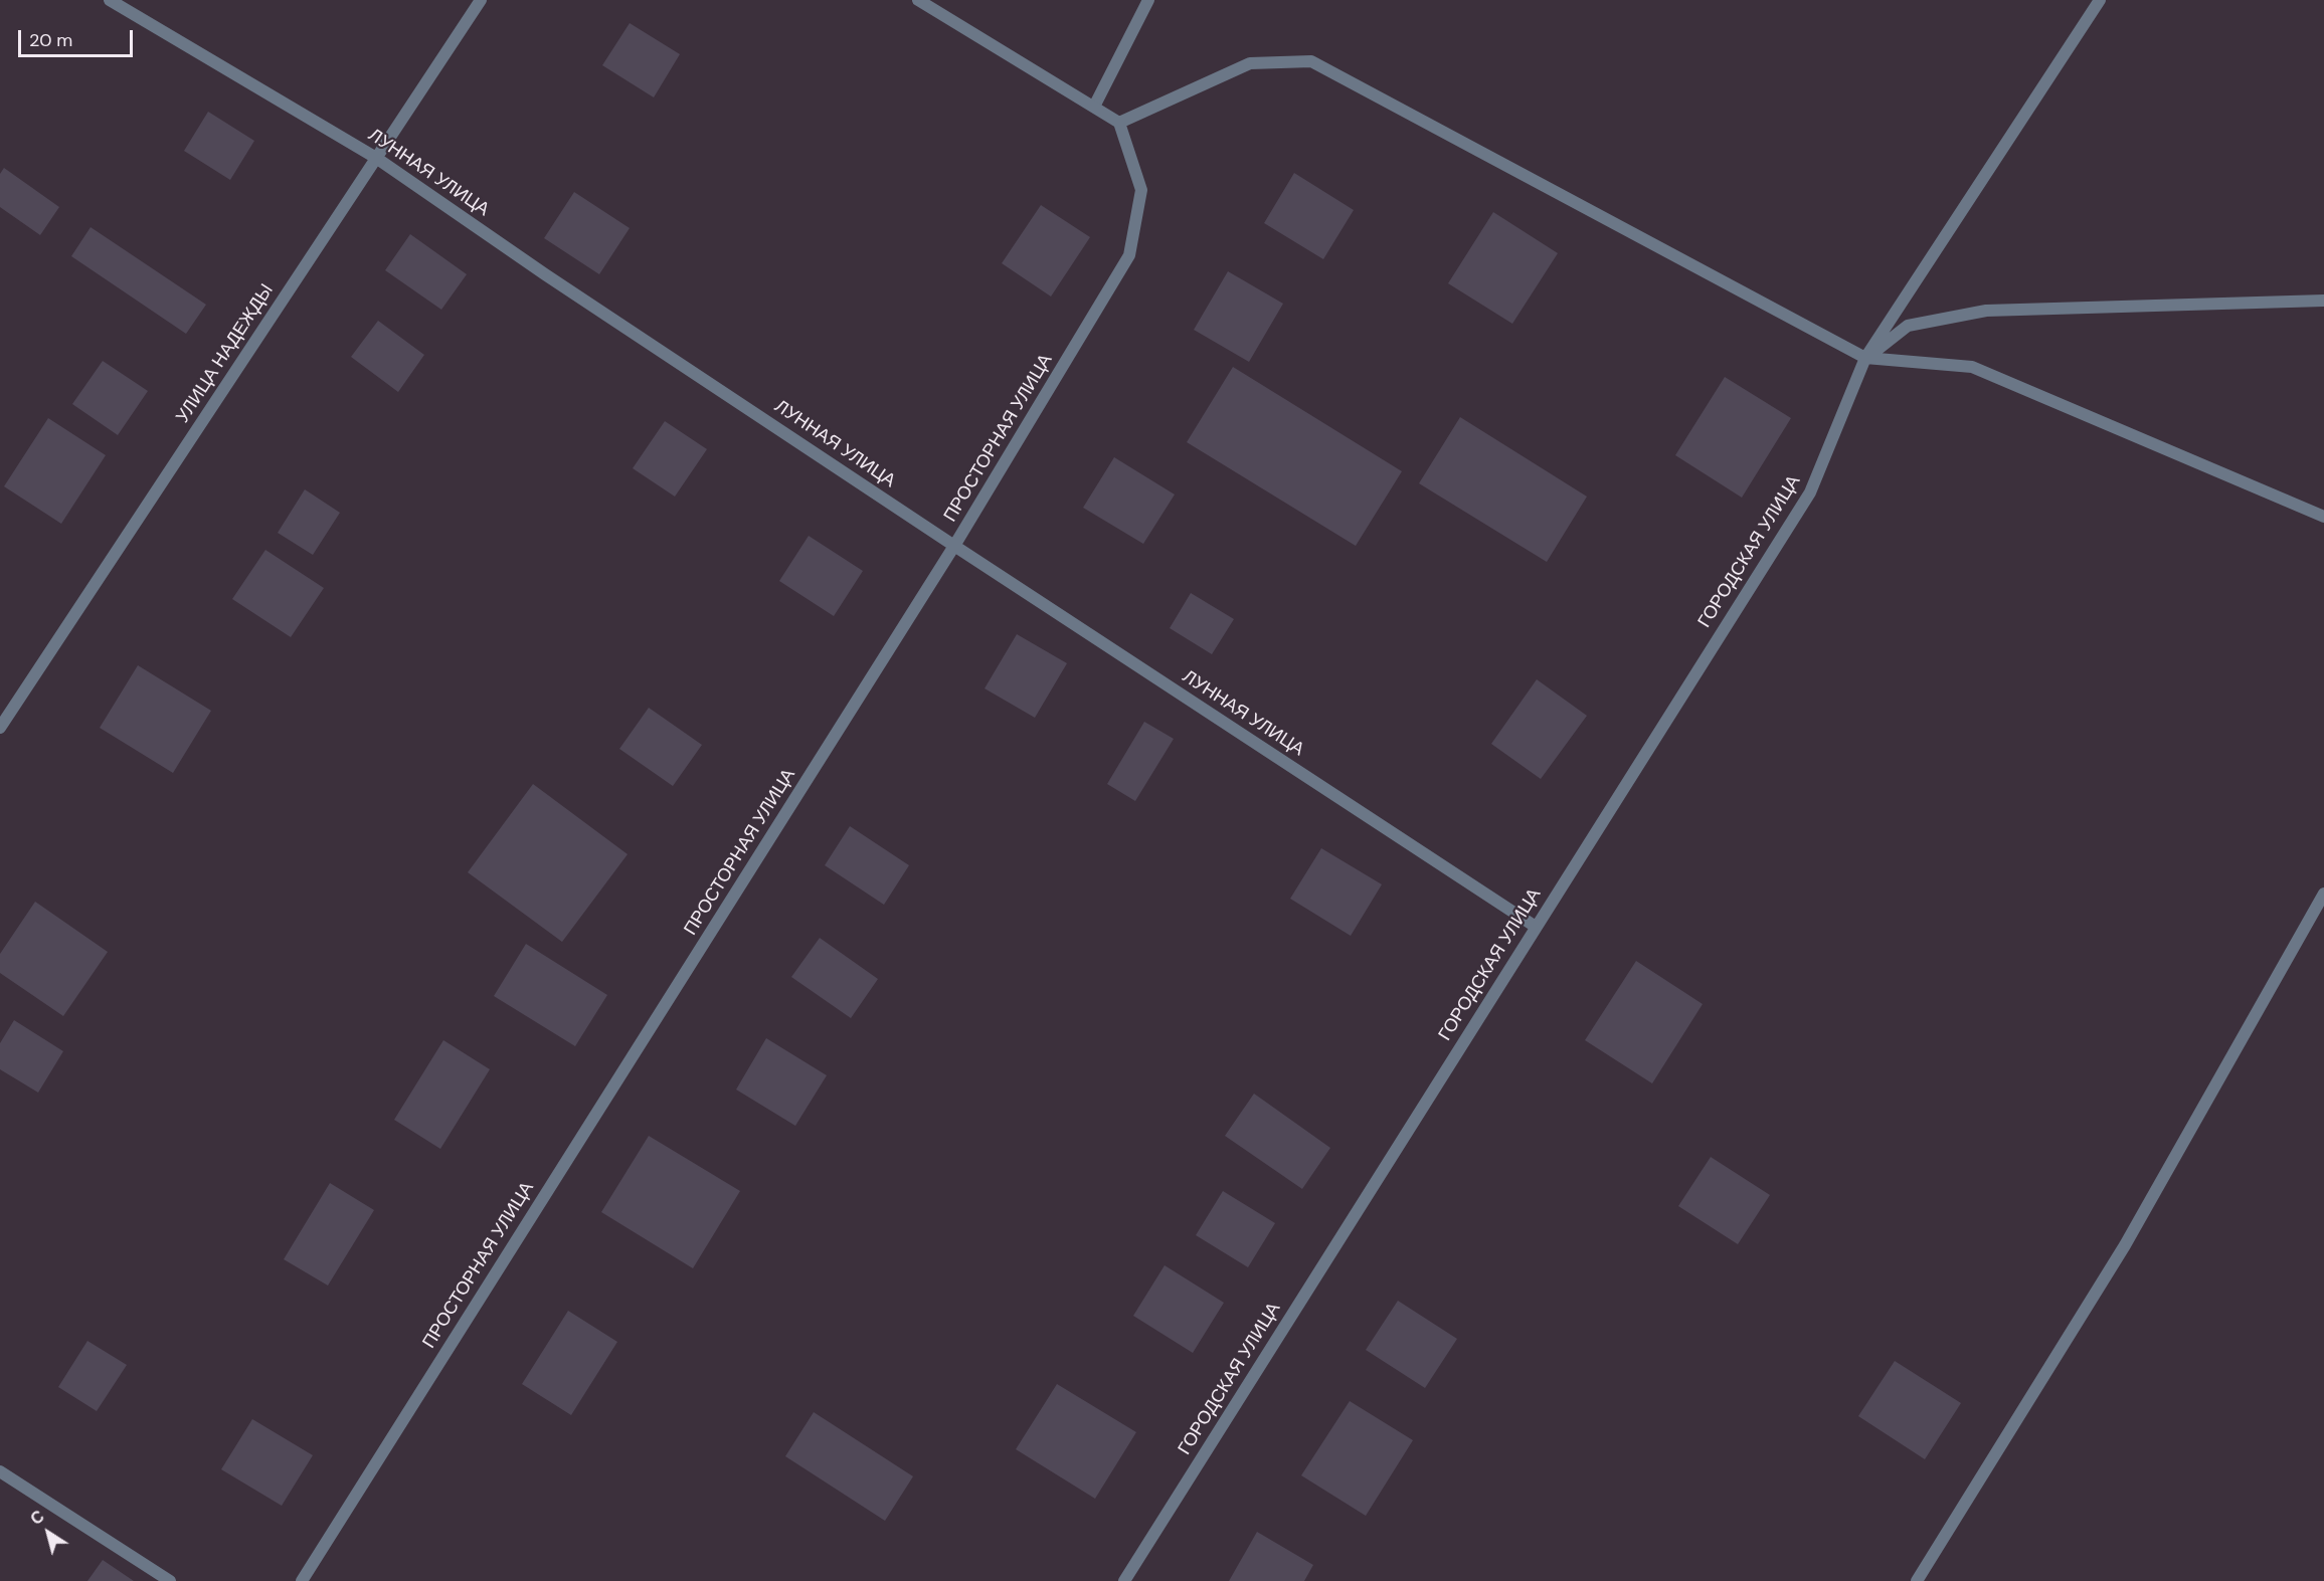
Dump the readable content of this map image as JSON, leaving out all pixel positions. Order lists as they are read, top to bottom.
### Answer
{
  "streets": {
    "street": [
      "ЛУННАЯ УЛИЦА",
      "УЛИЦА НАДЕЖДЫ",
      "ПРОСТОРНАЯ УЛИЦА",
      "ГОРОДСКАЯ УЛИЦА"
    ]
  },
  "crossings": [
    ["ЛУННАЯ УЛИЦА", "УЛИЦА НАДЕЖДЫ"],
    ["ЛУННАЯ УЛИЦА", "ПРОСТОРНАЯ УЛИЦА"],
    ["ЛУННАЯ УЛИЦА", "ГОРОДСКАЯ УЛИЦА"]
  ],
  "scale_bar": "20 m",
  "north": "top left"
}
